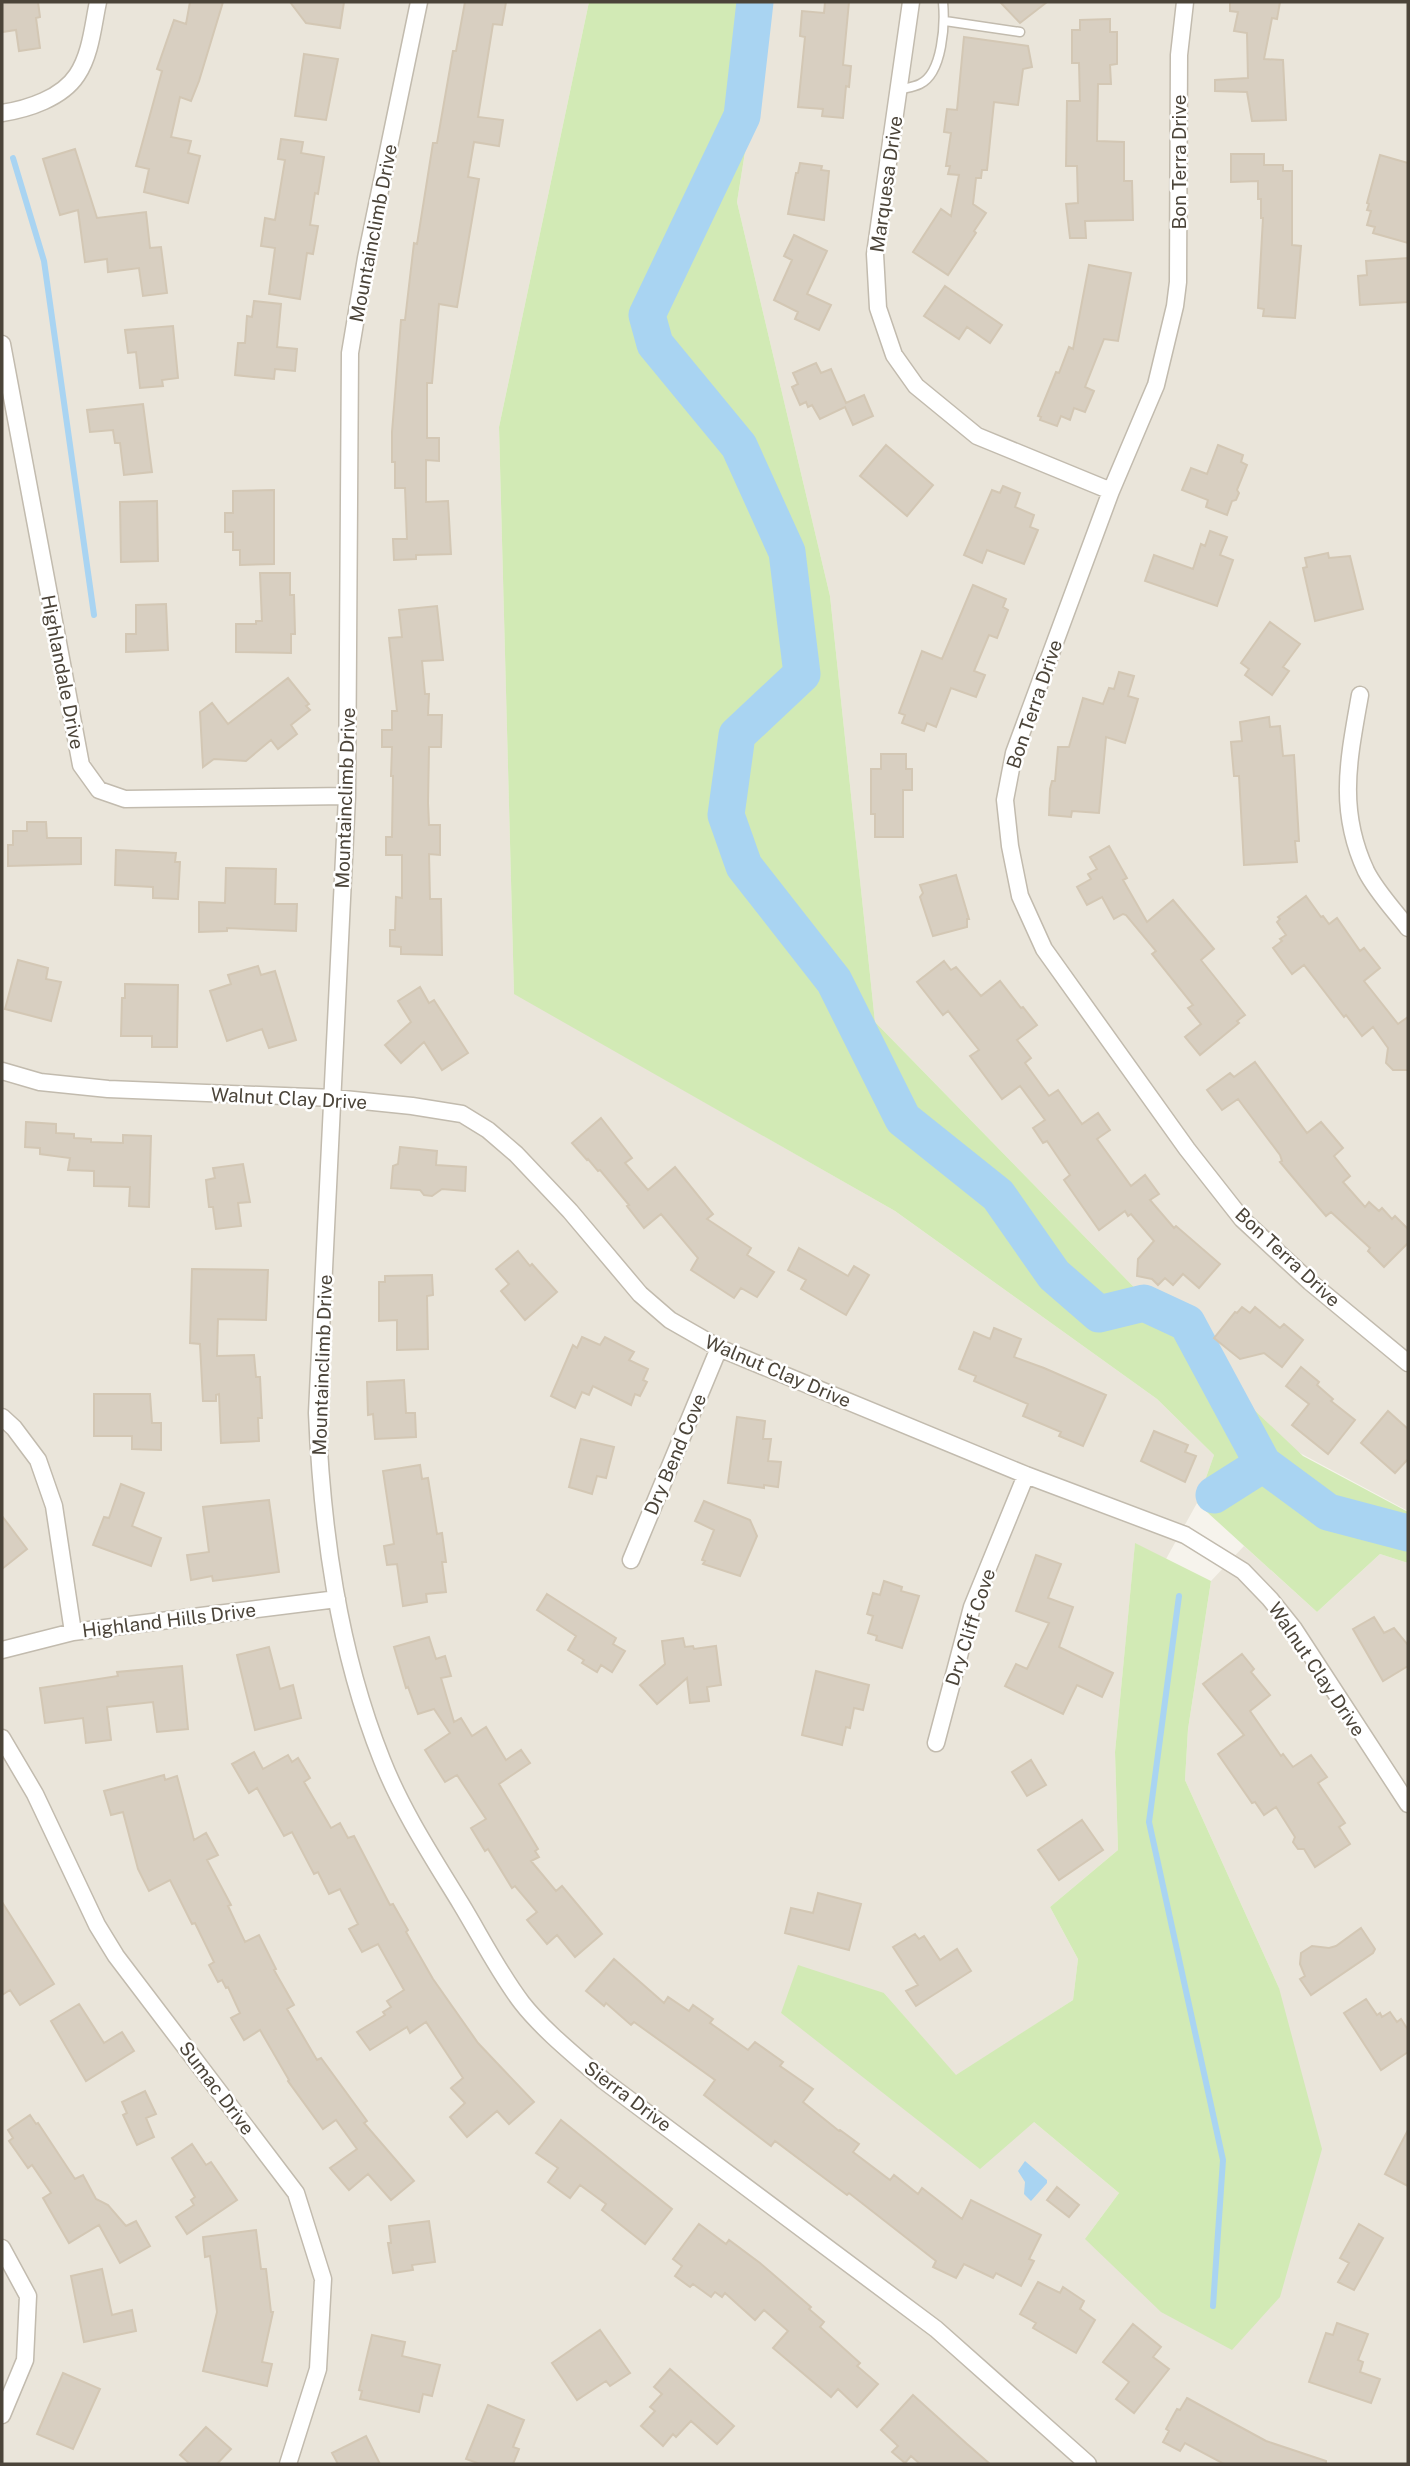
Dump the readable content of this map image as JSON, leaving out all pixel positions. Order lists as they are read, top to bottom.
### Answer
{
  "streets": {
    "street": [
      "Bon Terra Drive",
      "Marquesa Drive",
      "Mountainclimb Drive",
      "Highlandale Drive",
      "Walnut Clay Drive",
      "Dry Bend Cove",
      "Highland Hills Drive",
      "Dry Cliff Cove",
      "Sumac Drive",
      "Sierra Drive"
    ]
  },
  "crossings": [
    ["Bon Terra Drive", "Marquesa Drive"],
    ["Mountainclimb Drive", "Highlandale Drive"],
    ["Mountainclimb Drive", "Walnut Clay Drive"],
    ["Mountainclimb Drive", "Highland Hills Drive"],
    ["Mountainclimb Drive", "Sierra Drive"],
    ["Walnut Clay Drive", "Dry Bend Cove"],
    ["Walnut Clay Drive", "Dry Cliff Cove"],
    ["Highland Hills Drive", "Sierra Drive"]
  ]
}
